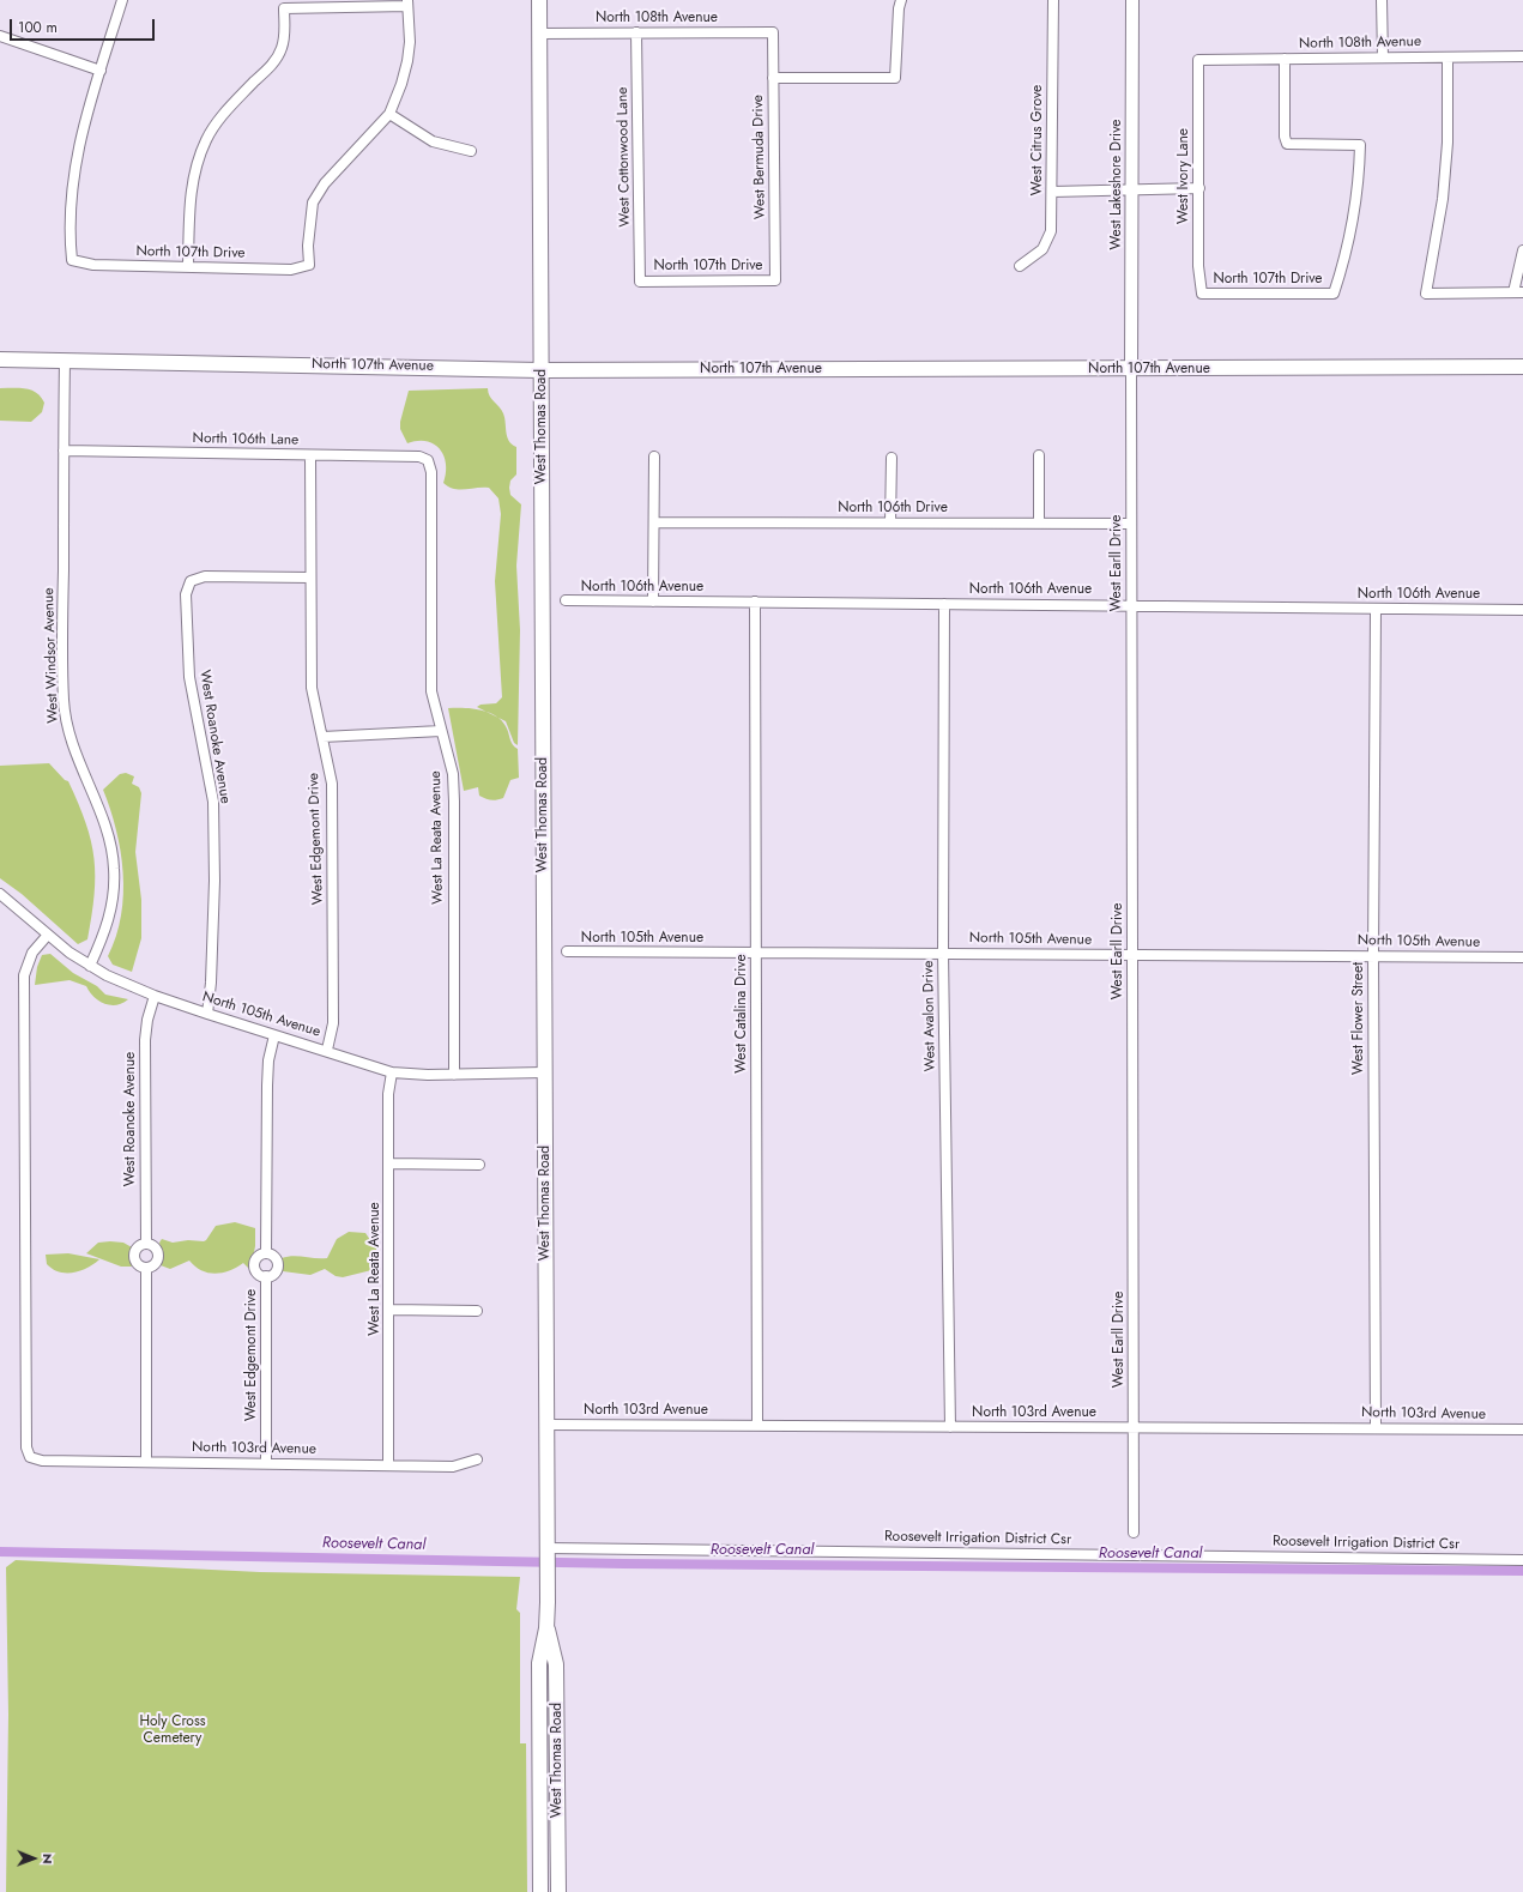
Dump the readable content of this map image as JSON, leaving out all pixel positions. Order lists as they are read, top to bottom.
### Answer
{
  "streets": {
    "main road": ["North 107th Avenue", "West Thomas Road"],
    "street": [
      "North 108th Avenue",
      "West Citrus Grove",
      "West Cottonwood Lane",
      "West Bermuda Drive",
      "West Ivory Lane",
      "West Lakeshore Drive",
      "North 107th Drive",
      "North 106th Lane",
      "North 106th Drive",
      "West Earll Drive",
      "North 106th Avenue",
      "West Windsor Avenue",
      "West Roanoke Avenue",
      "West La Reata Avenue",
      "West Edgemont Drive",
      "North 105th Avenue",
      "West Catalina Drive",
      "West Avalon Drive",
      "West Flower Street",
      "North 103rd Avenue",
      "Roosevelt Irrigation District Csr"
    ]
  },
  "crossings": [
    ["North 108th Avenue", "West Cottonwood Lane"],
    ["North 108th Avenue", "West Bermuda Drive"],
    ["North 108th Avenue", "West Ivory Lane"],
    ["North 108th Avenue", "North 107th Drive"],
    ["North 108th Avenue", "West Thomas Road"],
    ["West Cottonwood Lane", "North 107th Drive"],
    ["West Bermuda Drive", "North 107th Drive"],
    ["West Ivory Lane", "North 107th Drive"],
    ["West Lakeshore Drive", "North 107th Avenue"],
    ["West Lakeshore Drive", "West Earll Drive"],
    ["North 107th Avenue", "West Thomas Road"],
    ["North 107th Avenue", "West Earll Drive"],
    ["North 107th Avenue", "West Windsor Avenue"],
    ["West Thomas Road", "North 105th Avenue"],
    ["West Thomas Road", "North 103rd Avenue"],
    ["West Thomas Road", "Roosevelt Irrigation District Csr"],
    ["North 106th Lane", "West Windsor Avenue"],
    ["North 106th Lane", "West La Reata Avenue"],
    ["North 106th Lane", "West Edgemont Drive"],
    ["North 106th Drive", "West Earll Drive"],
    ["West Earll Drive", "North 106th Avenue"],
    ["West Earll Drive", "North 105th Avenue"],
    ["West Earll Drive", "North 103rd Avenue"],
    ["North 106th Avenue", "West Catalina Drive"],
    ["North 106th Avenue", "West Avalon Drive"],
    ["North 106th Avenue", "West Flower Street"],
    ["West Windsor Avenue", "North 105th Avenue"],
    ["West Roanoke Avenue", "West Edgemont Drive"],
    ["West Roanoke Avenue", "North 105th Avenue"],
    ["West La Reata Avenue", "North 105th Avenue"],
    ["West La Reata Avenue", "North 103rd Avenue"],
    ["West Edgemont Drive", "North 105th Avenue"],
    ["West Edgemont Drive", "North 103rd Avenue"],
    ["North 105th Avenue", "West Catalina Drive"],
    ["North 105th Avenue", "West Avalon Drive"],
    ["North 105th Avenue", "West Flower Street"],
    ["North 105th Avenue", "North 103rd Avenue"],
    ["West Catalina Drive", "North 103rd Avenue"],
    ["West Avalon Drive", "North 103rd Avenue"],
    ["West Flower Street", "North 103rd Avenue"]
  ],
  "water": ["Roosevelt Canal"],
  "parks": ["Holy Cross Cemetery"],
  "scale_bar": "100 m",
  "north": "right"
}
